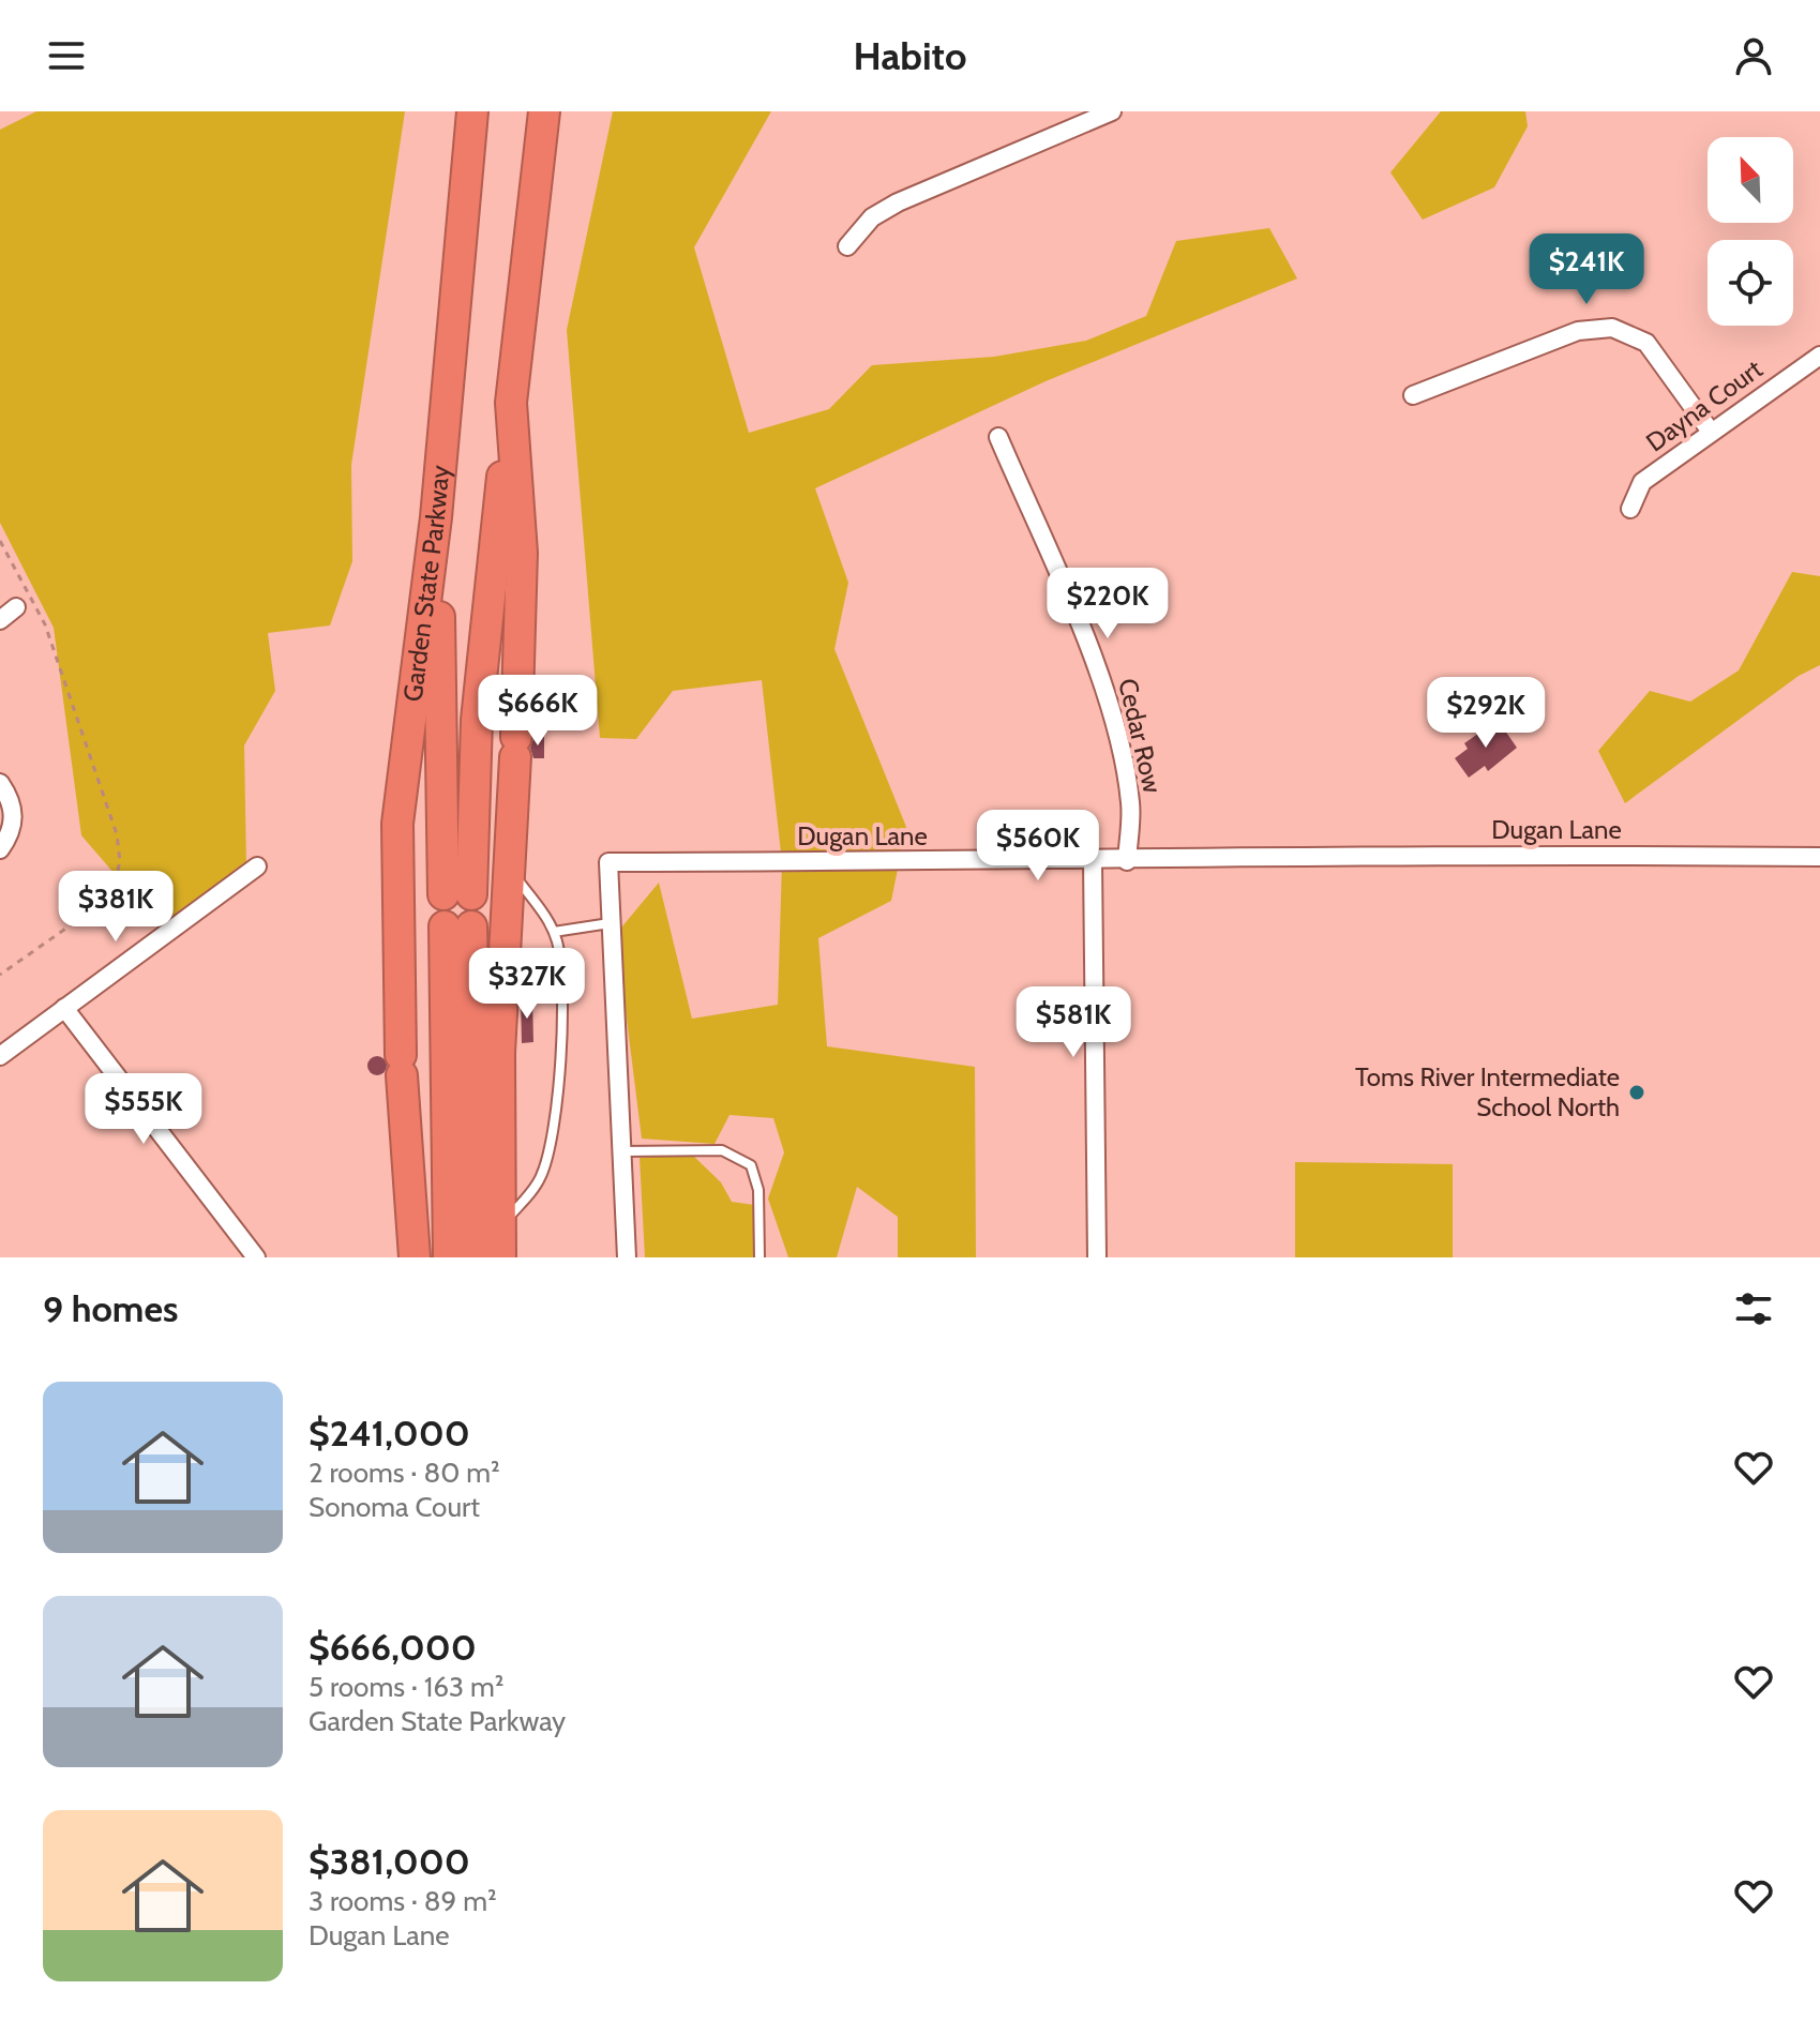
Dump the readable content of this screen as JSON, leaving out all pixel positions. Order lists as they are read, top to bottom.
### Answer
{
  "streets": {
    "highway": ["Garden State Parkway"],
    "street": ["Dayna Court", "Cedar Row", "Dugan Lane"]
  },
  "crossings": [
    ["Cedar Row", "Dugan Lane"]
  ],
  "places": ["Toms River Intermediate School North"],
  "north": "top left",
  "page": {
    "header": "Habito",
    "price": [
      "$241K",
      "$220K",
      "$666K",
      "$292K",
      "$560K",
      "$381K",
      "$327K",
      "$581K",
      "$555K"
    ],
    "heading": "9 homes",
    "list": [
      {
        "name": "$241,000",
        "note": "2 rooms · 80 m² · Sonoma Court"
      },
      {
        "name": "$666,000",
        "note": "5 rooms · 163 m² · Garden State Parkway"
      },
      {
        "name": "$381,000",
        "note": "3 rooms · 89 m² · Dugan Lane"
      }
    ]
  }
}
